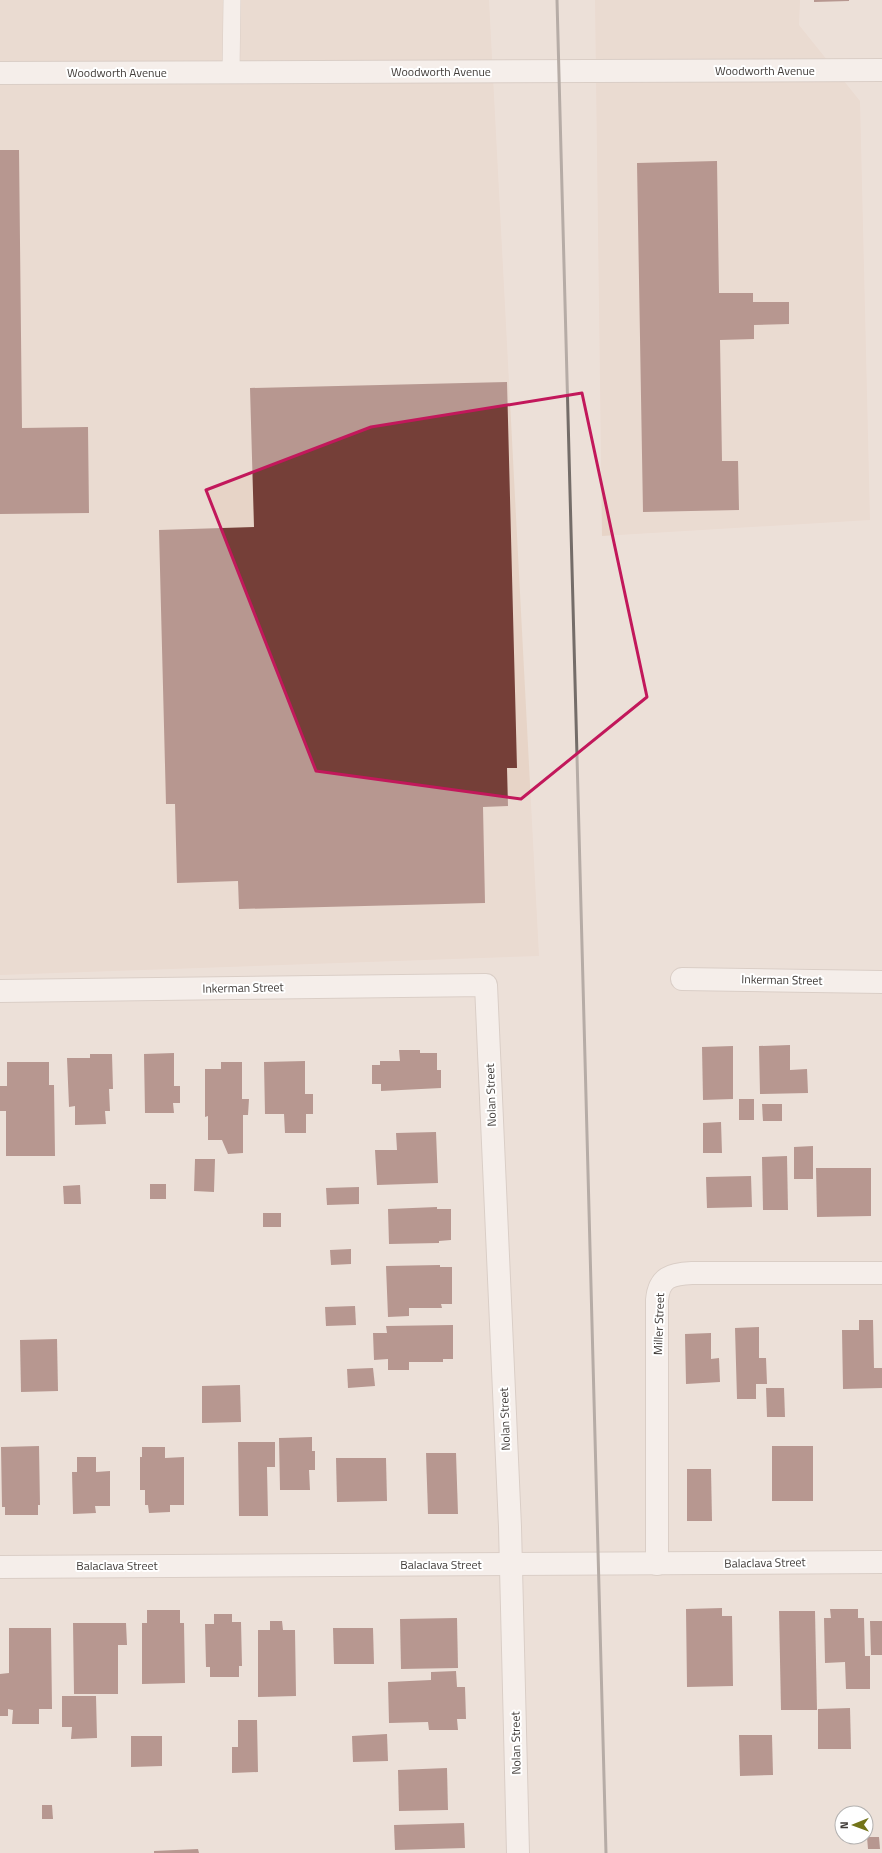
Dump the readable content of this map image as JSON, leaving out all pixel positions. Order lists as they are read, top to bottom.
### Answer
{
  "streets": {
    "street": [
      "Woodworth Avenue",
      "Inkerman Street",
      "Nolan Street",
      "Miller Street",
      "Balaclava Street"
    ]
  },
  "crossings": [
    ["Inkerman Street", "Nolan Street"],
    ["Nolan Street", "Balaclava Street"],
    ["Miller Street", "Balaclava Street"]
  ],
  "north": "left"
}
